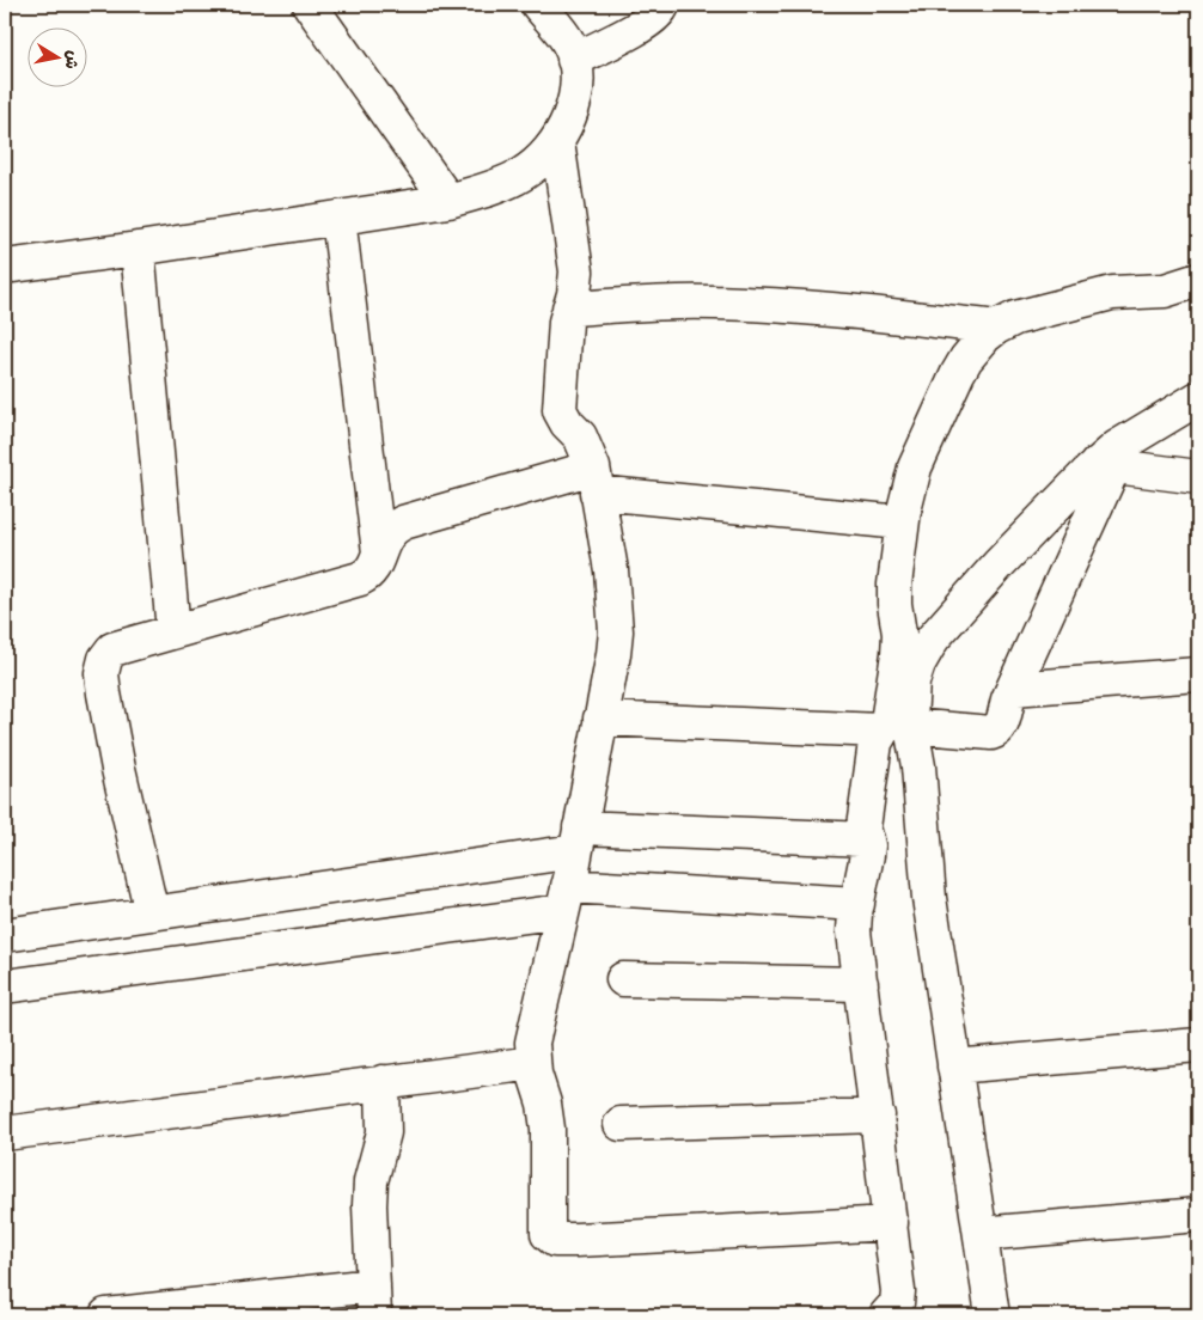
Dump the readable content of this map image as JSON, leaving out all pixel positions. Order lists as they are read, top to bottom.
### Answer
{
  "north": "right"
}
